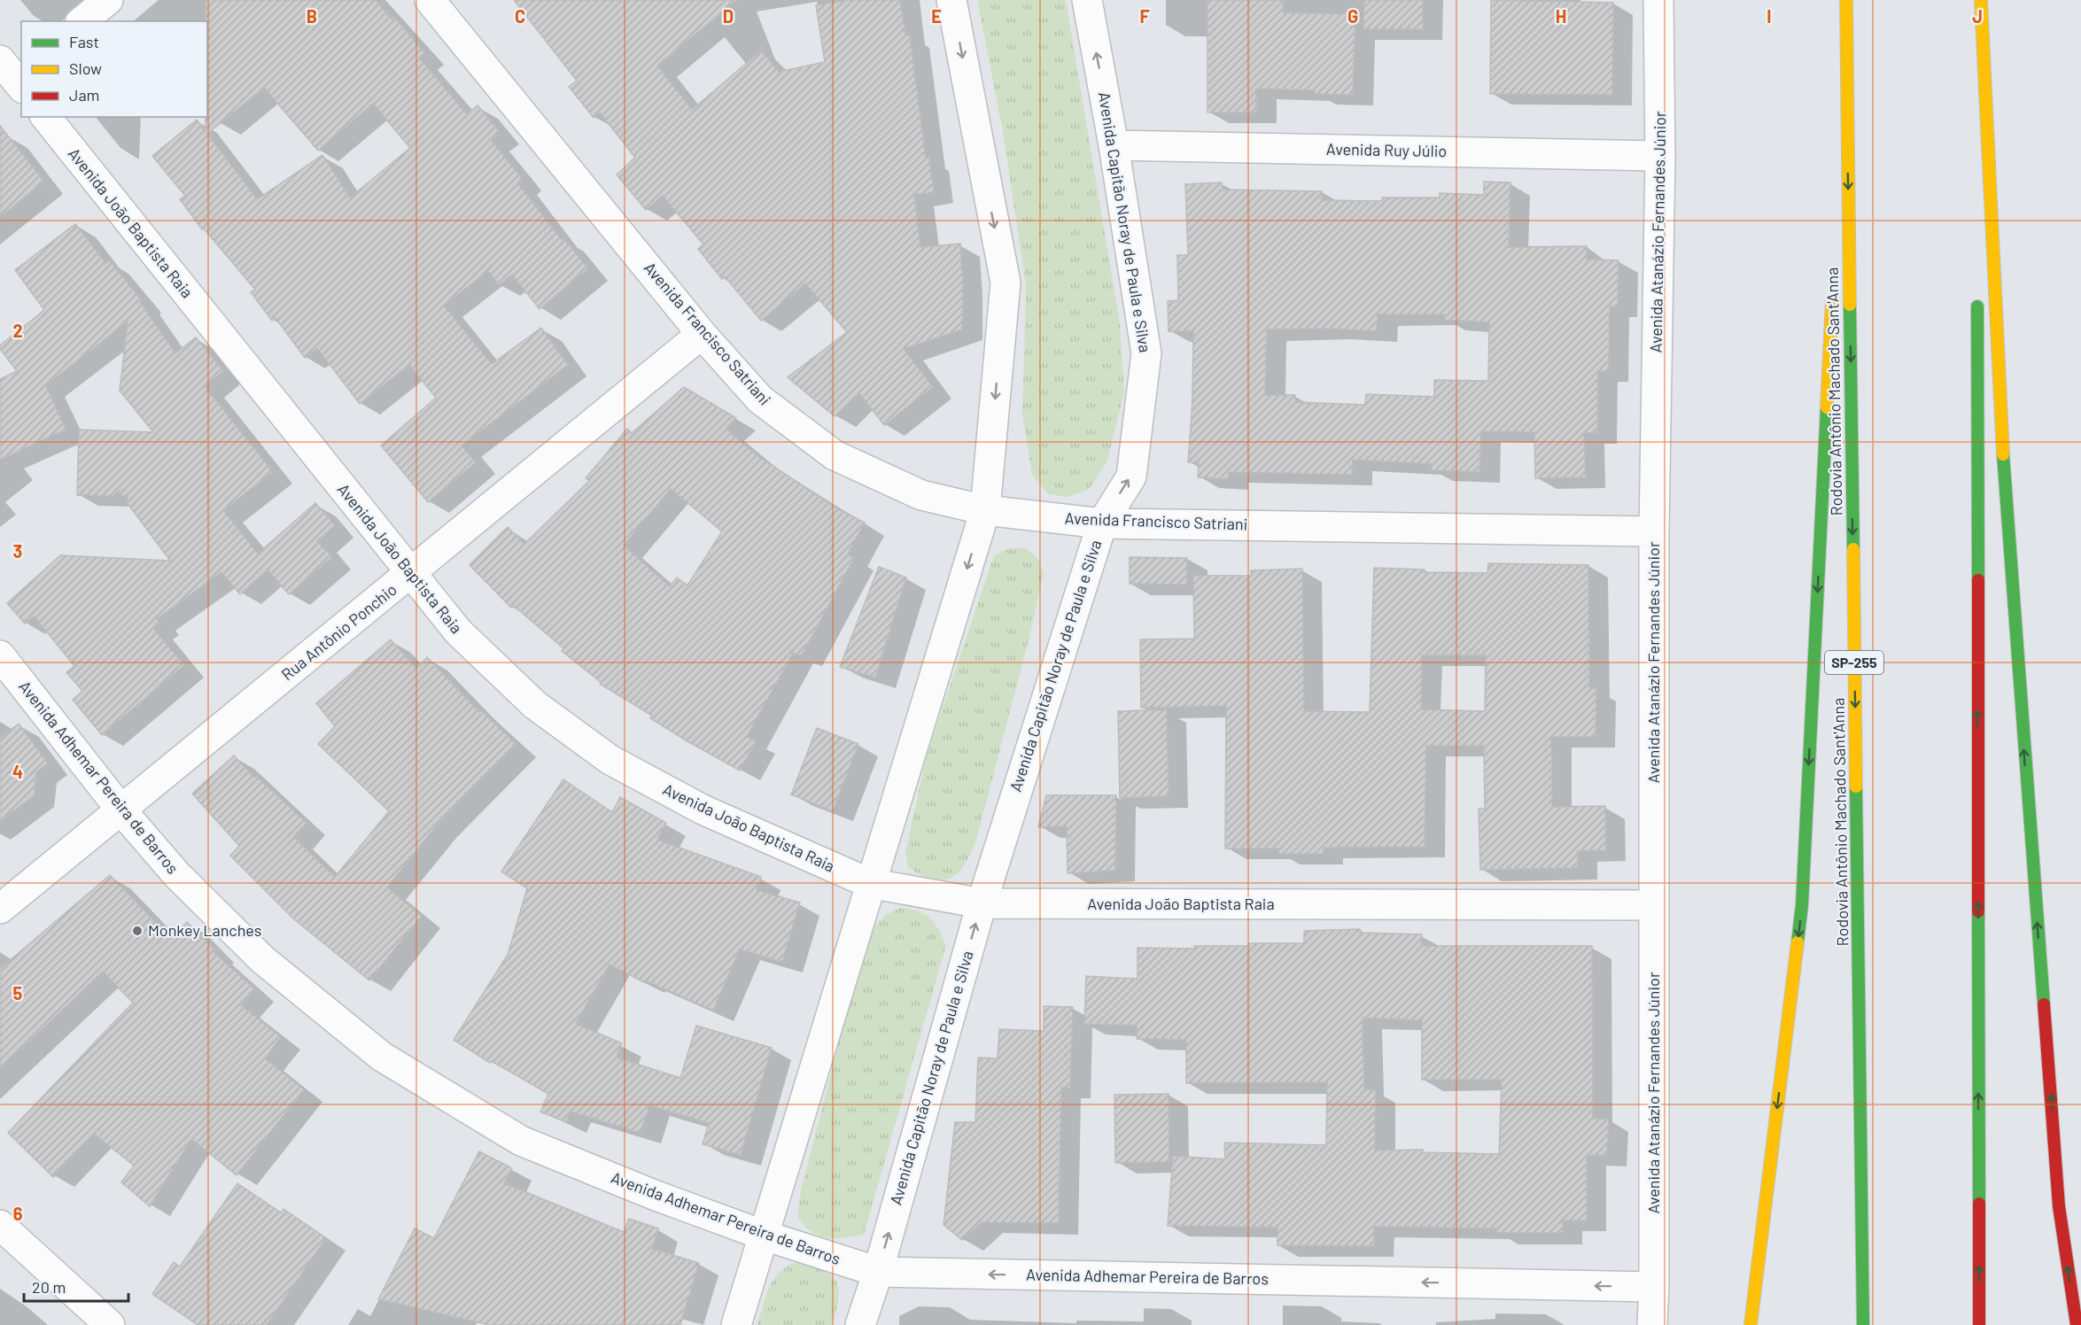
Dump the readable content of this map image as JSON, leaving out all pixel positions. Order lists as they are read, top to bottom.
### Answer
{
  "streets": {
    "highway": ["Rodovia Antônio Machado Sant'Anna", "SP-255"],
    "street": [
      "Avenida Ruy Júlio",
      "Avenida Capitão Noray de Paula e Silva",
      "Avenida João Baptista Raia",
      "Avenida Atanázio Fernandes Júnior",
      "Avenida Francisco Satriani",
      "Rua Antônio Ponchio",
      "Avenida Adhemar Pereira de Barros"
    ]
  },
  "crossings": [
    ["Avenida Ruy Júlio", "Avenida Capitão Noray de Paula e Silva"],
    ["Avenida Ruy Júlio", "Avenida Atanázio Fernandes Júnior"],
    ["Avenida Capitão Noray de Paula e Silva", "Avenida João Baptista Raia"],
    ["Avenida Capitão Noray de Paula e Silva", "Avenida Francisco Satriani"],
    ["Avenida Capitão Noray de Paula e Silva", "Avenida Adhemar Pereira de Barros"],
    ["Avenida João Baptista Raia", "Avenida Atanázio Fernandes Júnior"],
    ["Avenida João Baptista Raia", "Rua Antônio Ponchio"],
    ["Avenida Atanázio Fernandes Júnior", "Avenida Francisco Satriani"],
    ["Avenida Atanázio Fernandes Júnior", "Avenida Adhemar Pereira de Barros"],
    ["Avenida Francisco Satriani", "Rua Antônio Ponchio"],
    ["Rua Antônio Ponchio", "Avenida Adhemar Pereira de Barros"]
  ],
  "one_way": ["Avenida Adhemar Pereira de Barros"],
  "places": ["Monkey Lanches"],
  "legend": ["Fast", "Slow", "Jam"],
  "scale_bar": "20 m",
  "grid": {
    "columns": [
      "B",
      "C",
      "D",
      "E",
      "F",
      "G",
      "H",
      "I",
      "J"
    ],
    "rows": [
      "2",
      "3",
      "4",
      "5",
      "6"
    ]
  }
}
